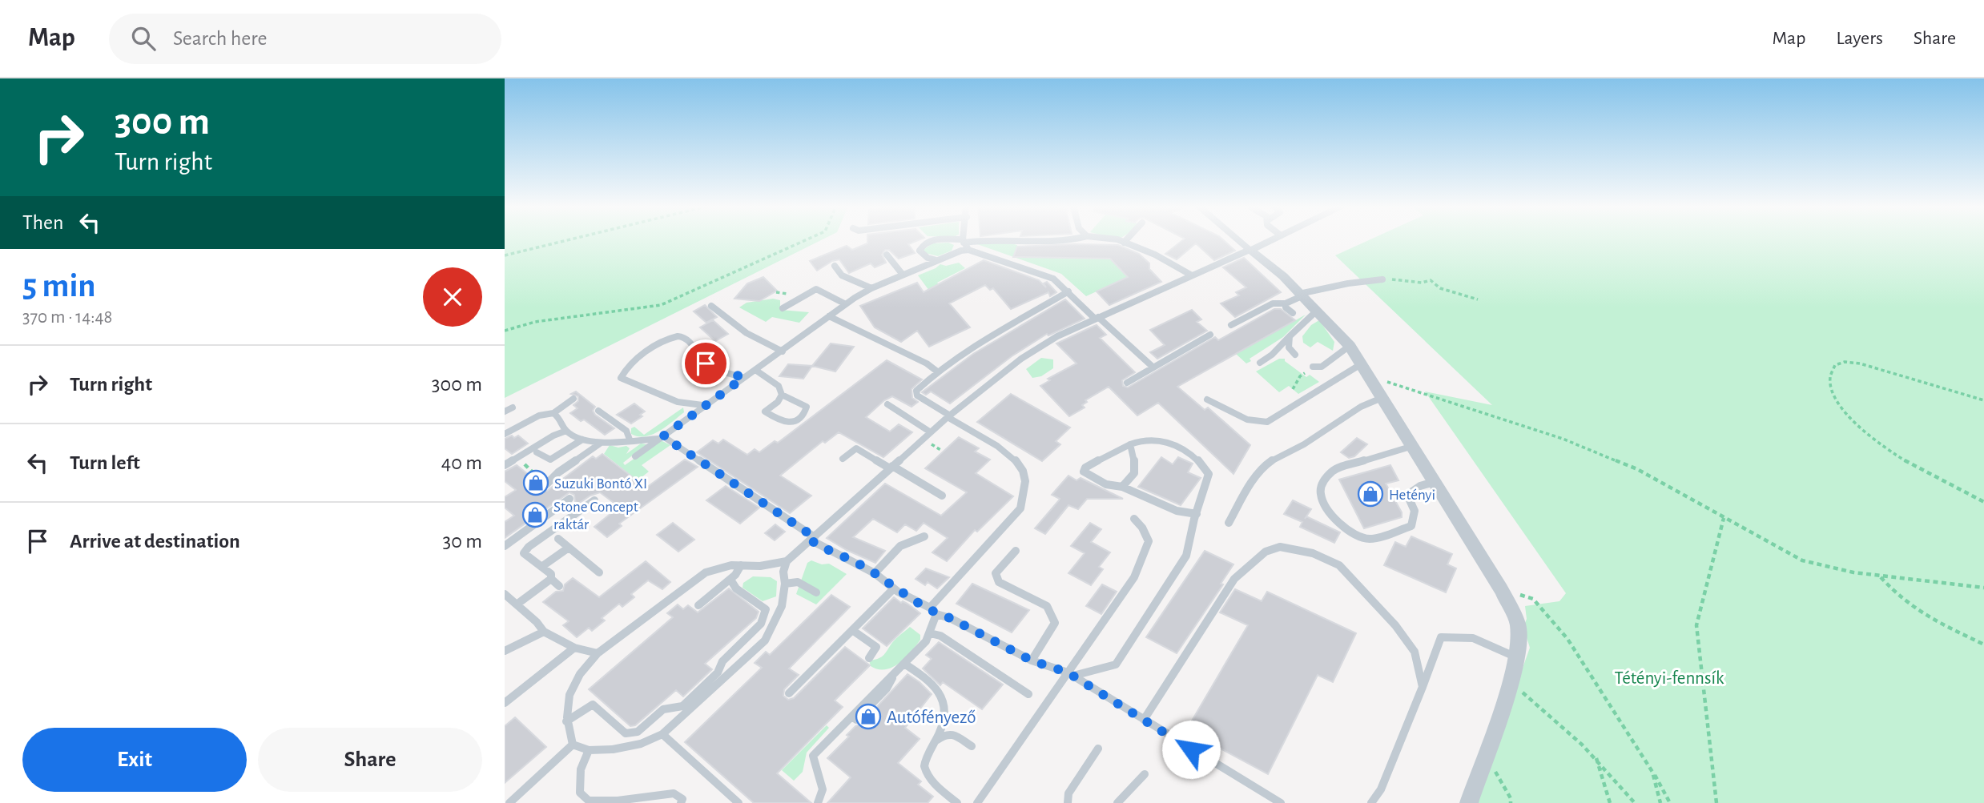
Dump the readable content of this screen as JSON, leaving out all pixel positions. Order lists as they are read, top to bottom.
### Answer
{
  "parks": ["Tétényi-fennsík"],
  "places": {
    "shop": [
      "Suzuki Bontó XI",
      "Hetényi",
      "Stone Concept raktár",
      "Autófényező"
    ]
  },
  "page": {
    "header": "Map",
    "search": "Search here",
    "nav": ["Map", "Layers", "Share"],
    "turn": ["300 m", "Turn right"],
    "then": "Then",
    "heading": ["5 min", "370 m · 14:48"],
    "list": [
      {
        "name": "Turn right",
        "value": "300 m"
      },
      {
        "name": "Turn left",
        "value": "40 m"
      },
      {
        "name": "Arrive at destination",
        "value": "30 m"
      }
    ],
    "buttons": ["Exit", "Share"]
  }
}
